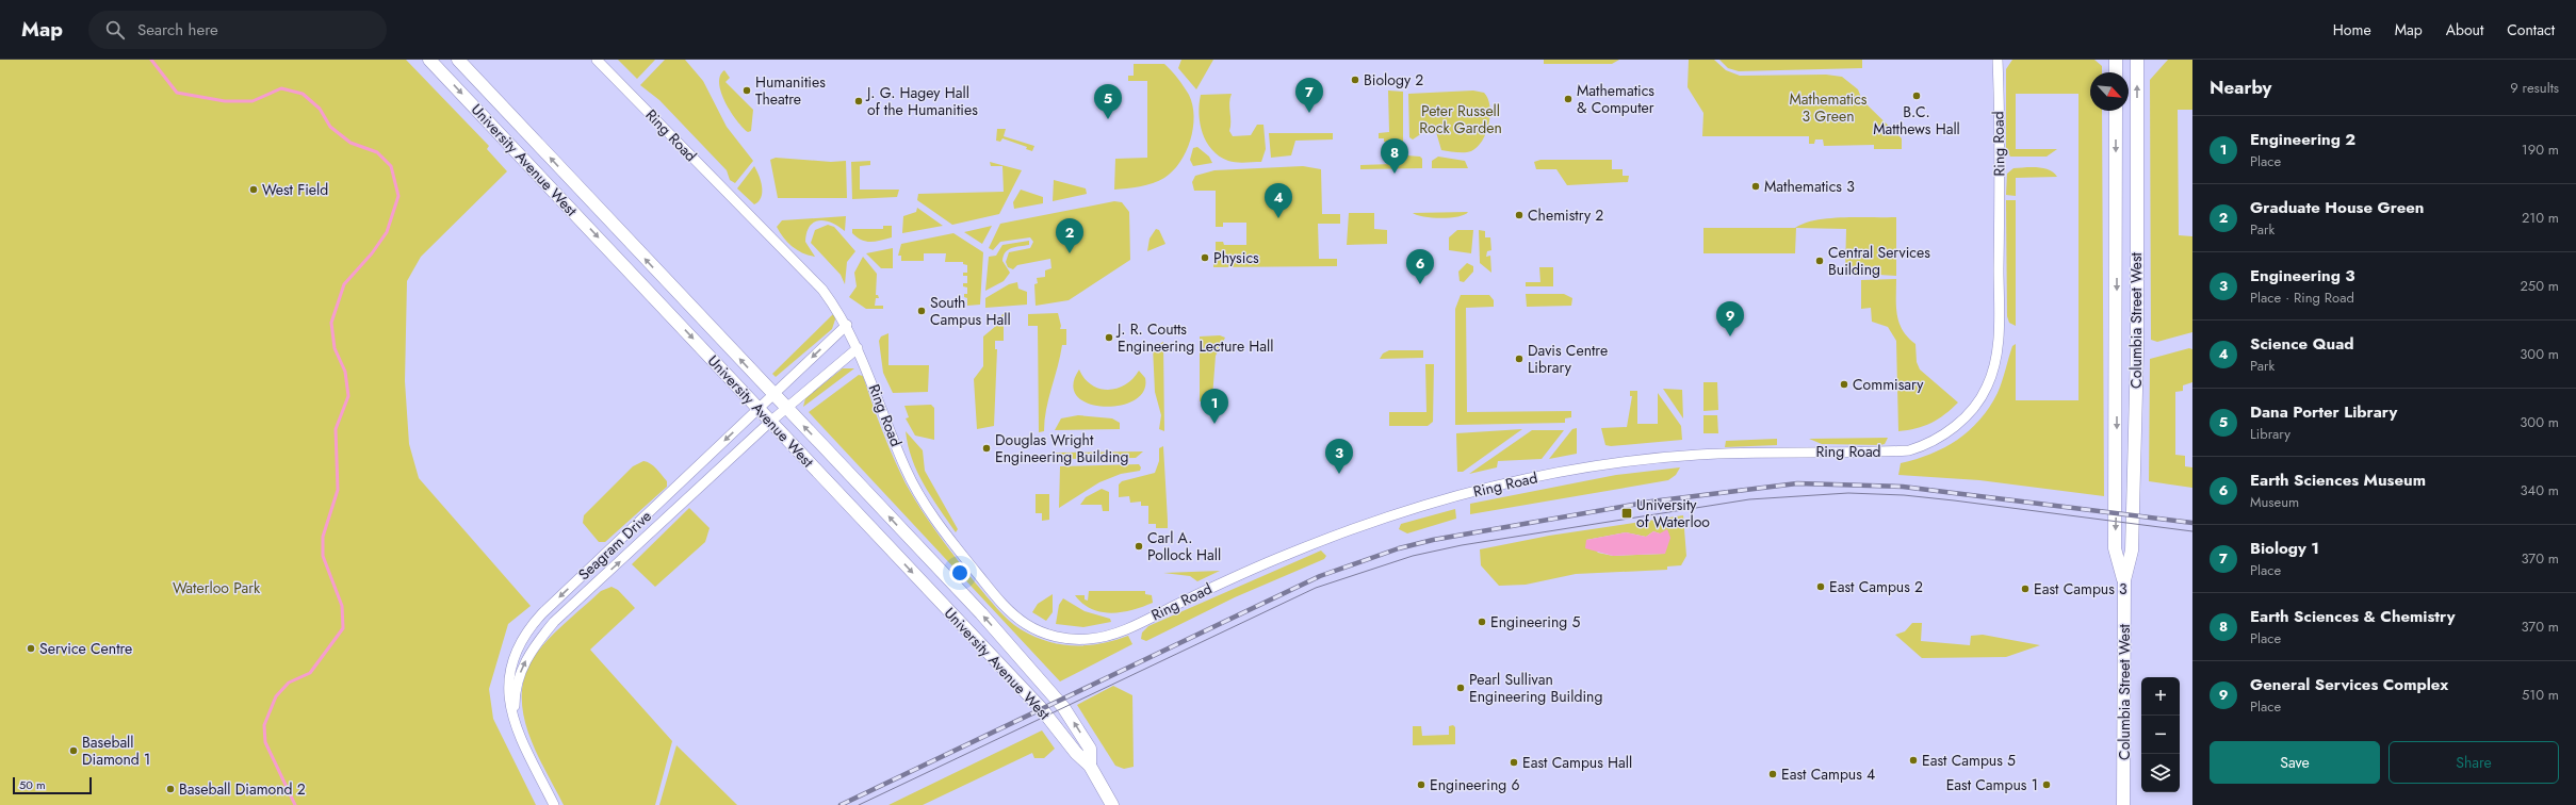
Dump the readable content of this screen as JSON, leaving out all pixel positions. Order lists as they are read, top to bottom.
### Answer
{
  "streets": {
    "main road": ["University Avenue West", "Columbia Street West"],
    "street": ["Ring Road", "Seagram Drive"]
  },
  "crossings": [
    ["University Avenue West", "Seagram Drive"]
  ],
  "parks": ["Mathematics 3 Green", "Peter Russell Rock Garden", "Waterloo Park"],
  "places": {
    "other": [
      "Biology 2",
      "Humanities Theatre",
      "B.C. Matthews Hall",
      "Mathematics & Computer",
      "J. G. Hagey Hall of the Humanities",
      "Mathematics 3",
      "West Field",
      "Chemistry 2",
      "Physics",
      "Central Services Building",
      "South Campus Hall",
      "J. R. Coutts Engineering Lecture Hall",
      "Davis Centre Library",
      "Commisary",
      "Douglas Wright Engineering Building",
      "Carl A. Pollock Hall",
      "East Campus 2",
      "East Campus 3",
      "Engineering 5",
      "Service Centre",
      "Pearl Sullivan Engineering Building",
      "Baseball Diamond 1",
      "East Campus 5",
      "East Campus Hall",
      "East Campus 4",
      "Engineering 6",
      "East Campus 1",
      "Baseball Diamond 2"
    ],
    "transit": ["University of Waterloo"]
  },
  "scale_bar": "50 m",
  "north": "bottom right",
  "page": {
    "header": "Map",
    "search": "Search here",
    "nav": [
      "Home",
      "Map",
      "About",
      "Contact"
    ],
    "heading": ["Nearby", "9 results"],
    "pins": [
      "7",
      "5",
      "8",
      "4",
      "2",
      "6",
      "9",
      "1",
      "3"
    ],
    "list": [
      {
        "mark": "1",
        "name": "Engineering 2",
        "note": "Place",
        "value": "190 m"
      },
      {
        "mark": "2",
        "name": "Graduate House Green",
        "note": "Park",
        "value": "210 m"
      },
      {
        "mark": "3",
        "name": "Engineering 3",
        "note": "Place · Ring Road",
        "value": "250 m"
      },
      {
        "mark": "4",
        "name": "Science Quad",
        "note": "Park",
        "value": "300 m"
      },
      {
        "mark": "5",
        "name": "Dana Porter Library",
        "note": "Library",
        "value": "300 m"
      },
      {
        "mark": "6",
        "name": "Earth Sciences Museum",
        "note": "Museum",
        "value": "340 m"
      },
      {
        "mark": "7",
        "name": "Biology 1",
        "note": "Place",
        "value": "370 m"
      },
      {
        "mark": "8",
        "name": "Earth Sciences & Chemistry",
        "note": "Place",
        "value": "370 m"
      },
      {
        "mark": "9",
        "name": "General Services Complex",
        "note": "Place",
        "value": "510 m"
      }
    ],
    "map_buttons": ["+", "−"],
    "buttons": ["Save", "Share"],
    "scale": "50 m"
  }
}
